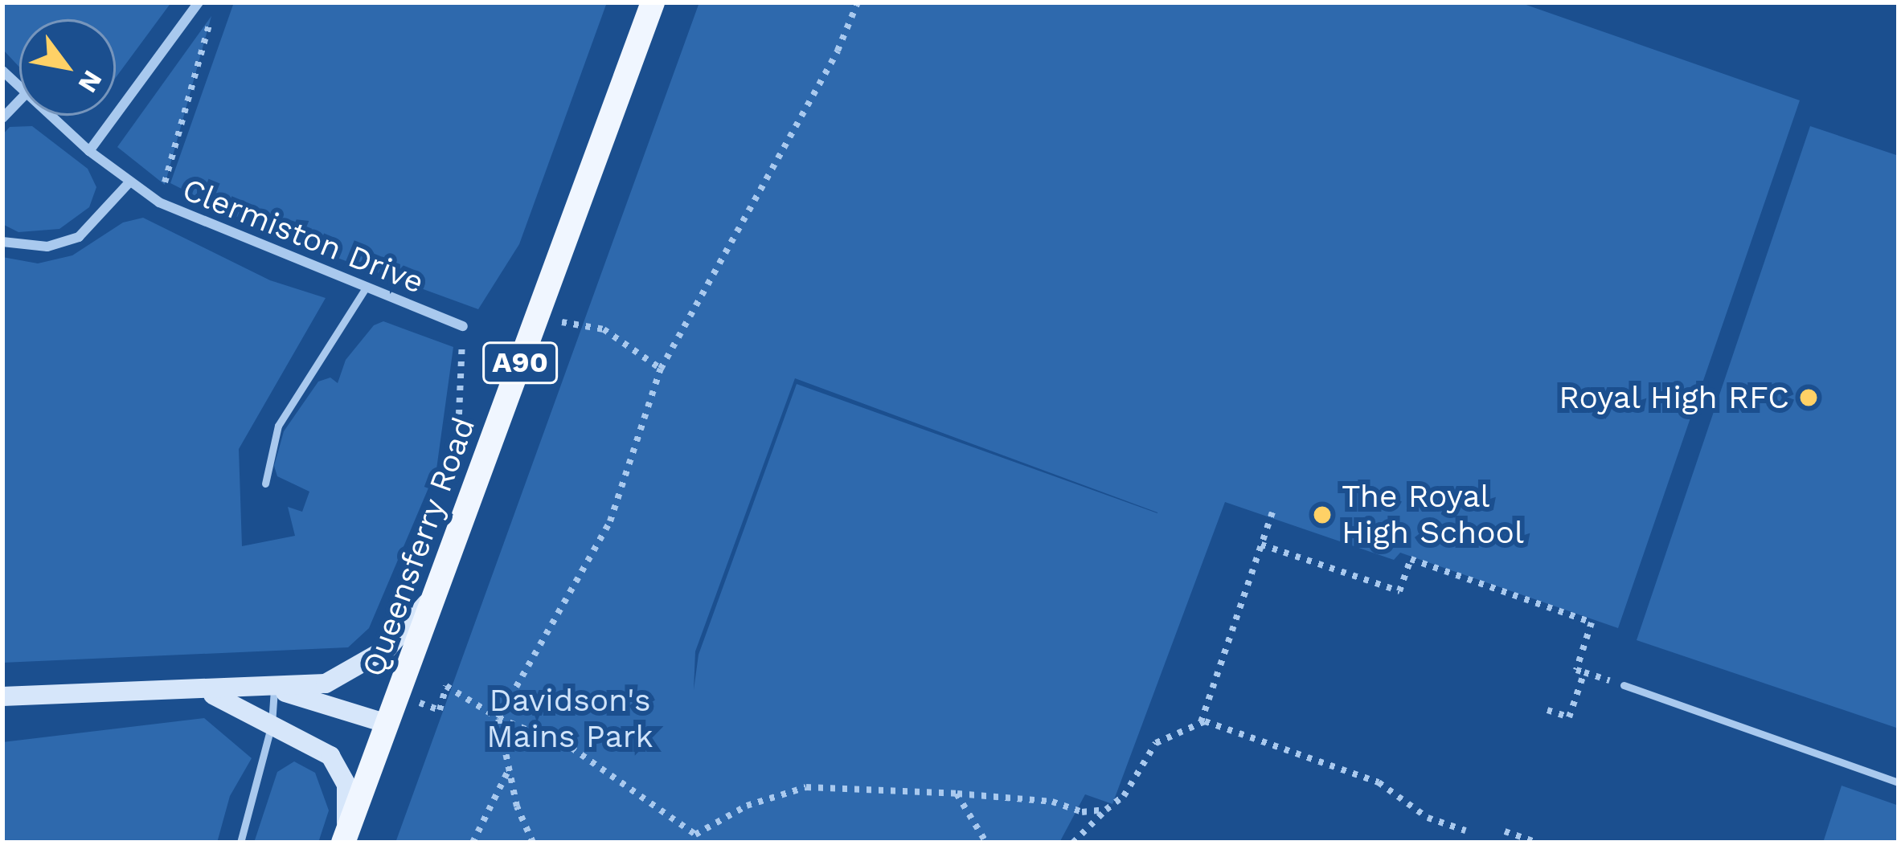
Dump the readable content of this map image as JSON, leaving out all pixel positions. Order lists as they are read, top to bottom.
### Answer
{
  "streets": {
    "main road": ["A90", "Queensferry Road"],
    "street": ["Clermiston Drive"]
  },
  "parks": ["Davidson's Mains Park"],
  "places": ["Royal High RFC", "The Royal High School"],
  "north": "bottom right"
}
